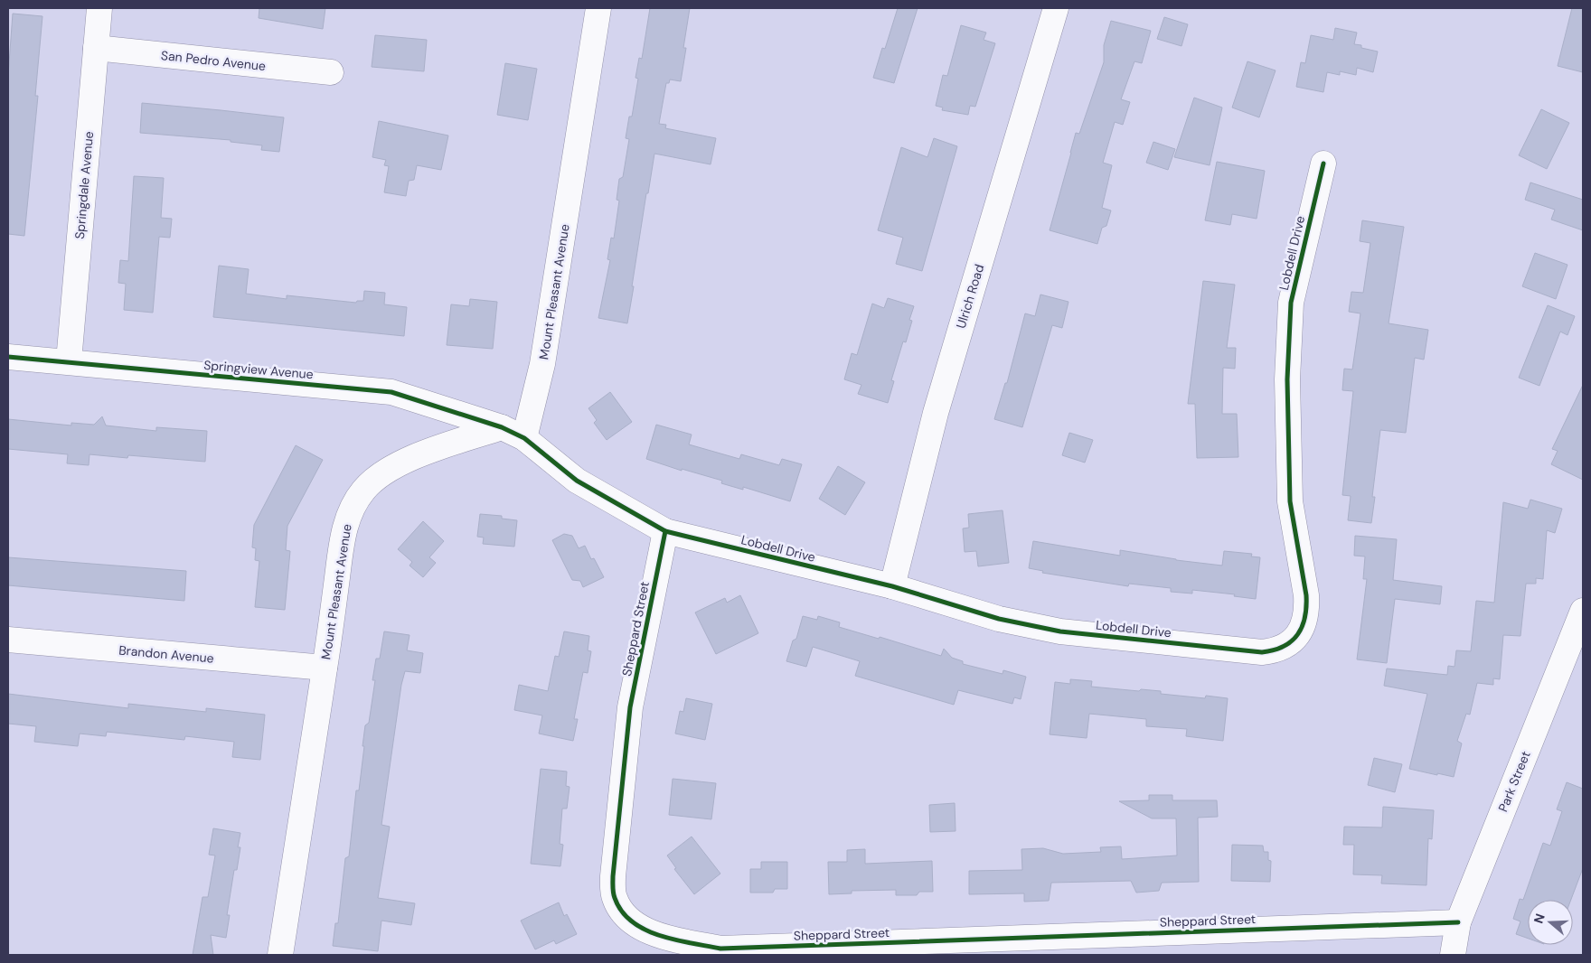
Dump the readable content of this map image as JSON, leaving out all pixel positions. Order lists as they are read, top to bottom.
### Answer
{
  "streets": {
    "street": [
      "San Pedro Avenue",
      "Springdale Avenue",
      "Lobdell Drive",
      "Mount Pleasant Avenue",
      "Ulrich Road",
      "Springview Avenue",
      "Sheppard Street",
      "Brandon Avenue",
      "Park Street"
    ]
  },
  "crossings": [
    ["San Pedro Avenue", "Springdale Avenue"],
    ["Springdale Avenue", "Springview Avenue"],
    ["Lobdell Drive", "Mount Pleasant Avenue"],
    ["Lobdell Drive", "Ulrich Road"],
    ["Lobdell Drive", "Sheppard Street"],
    ["Mount Pleasant Avenue", "Springview Avenue"],
    ["Mount Pleasant Avenue", "Brandon Avenue"],
    ["Sheppard Street", "Park Street"]
  ],
  "north": "left"
}
